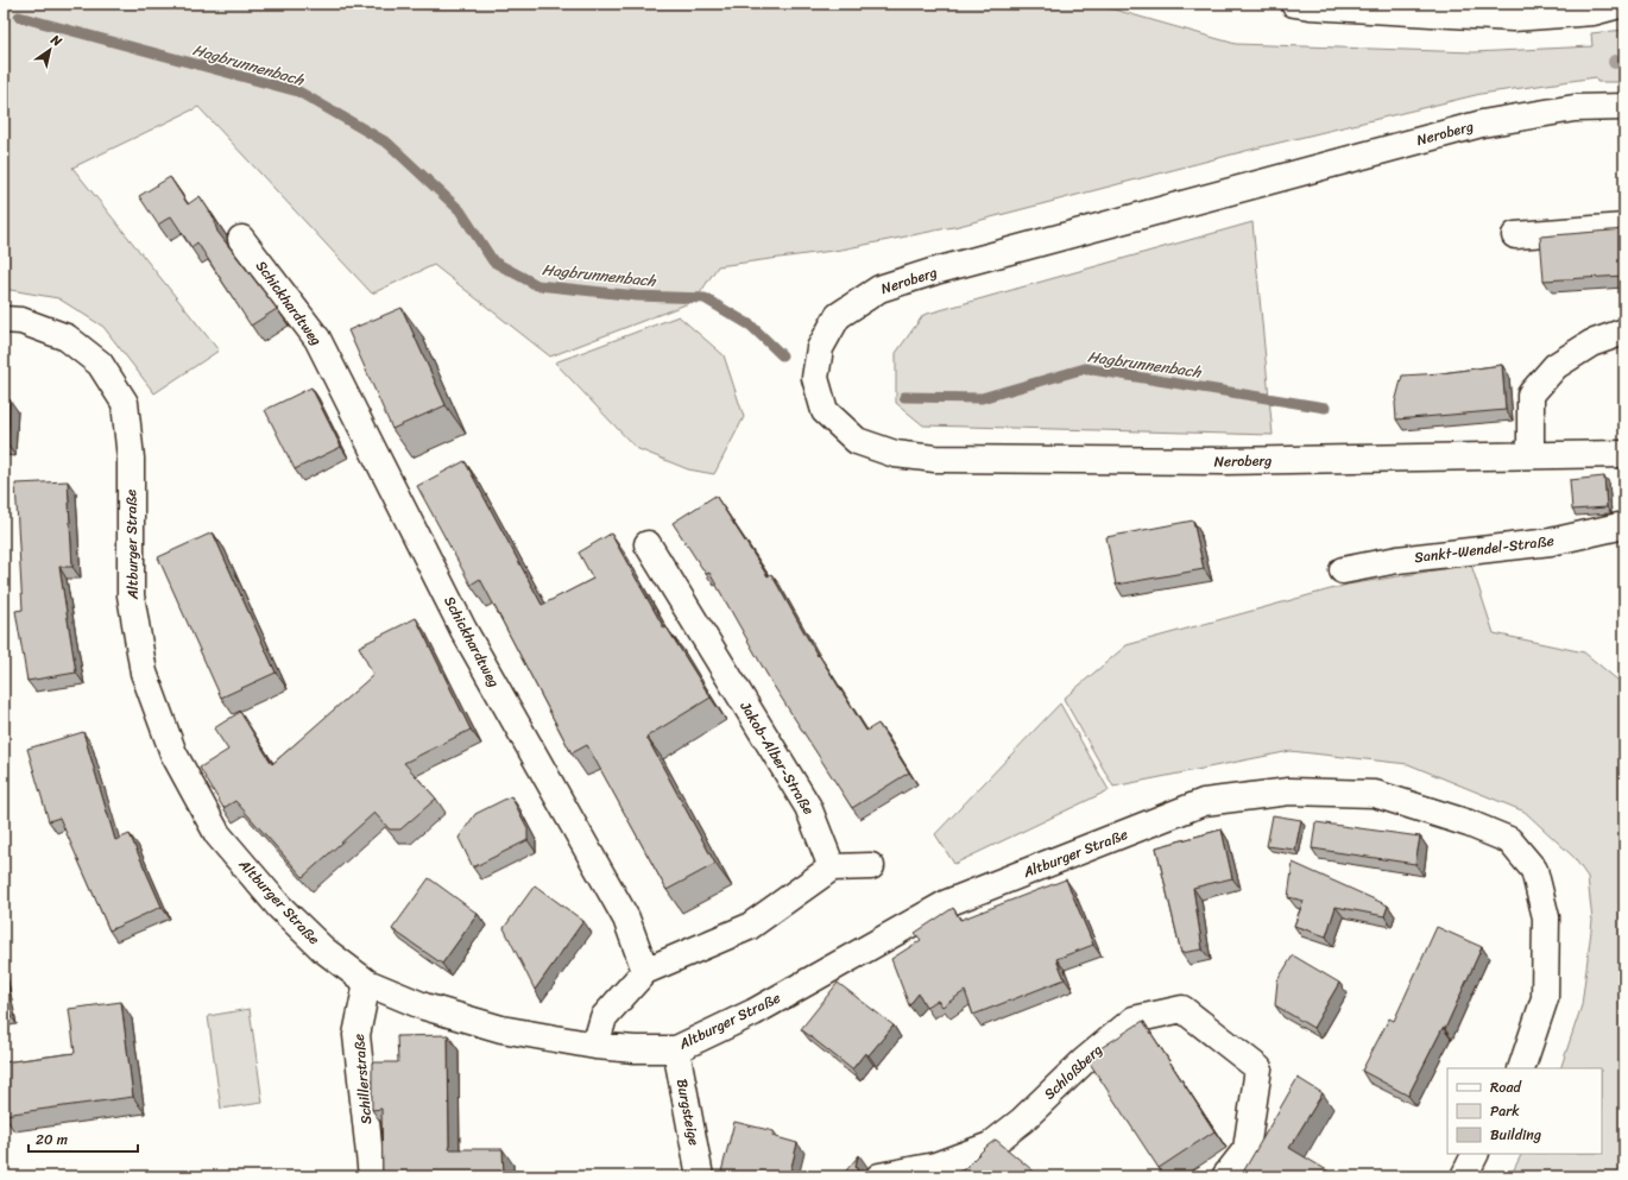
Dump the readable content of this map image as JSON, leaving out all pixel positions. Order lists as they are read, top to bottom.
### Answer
{
  "streets": {
    "street": [
      "Neroberg",
      "Schickhardtweg",
      "Altburger Straße",
      "Sankt-Wendel-Straße",
      "Jakob-Alber-Straße",
      "Schloßberg",
      "Schillerstraße",
      "Burgsteige"
    ]
  },
  "crossings": [
    ["Altburger Straße", "Schillerstraße"],
    ["Altburger Straße", "Burgsteige"]
  ],
  "water": ["Hagbrunnenbach"],
  "legend": ["Road", "Park", "Building"],
  "scale_bar": "20 m",
  "north": "top right"
}
